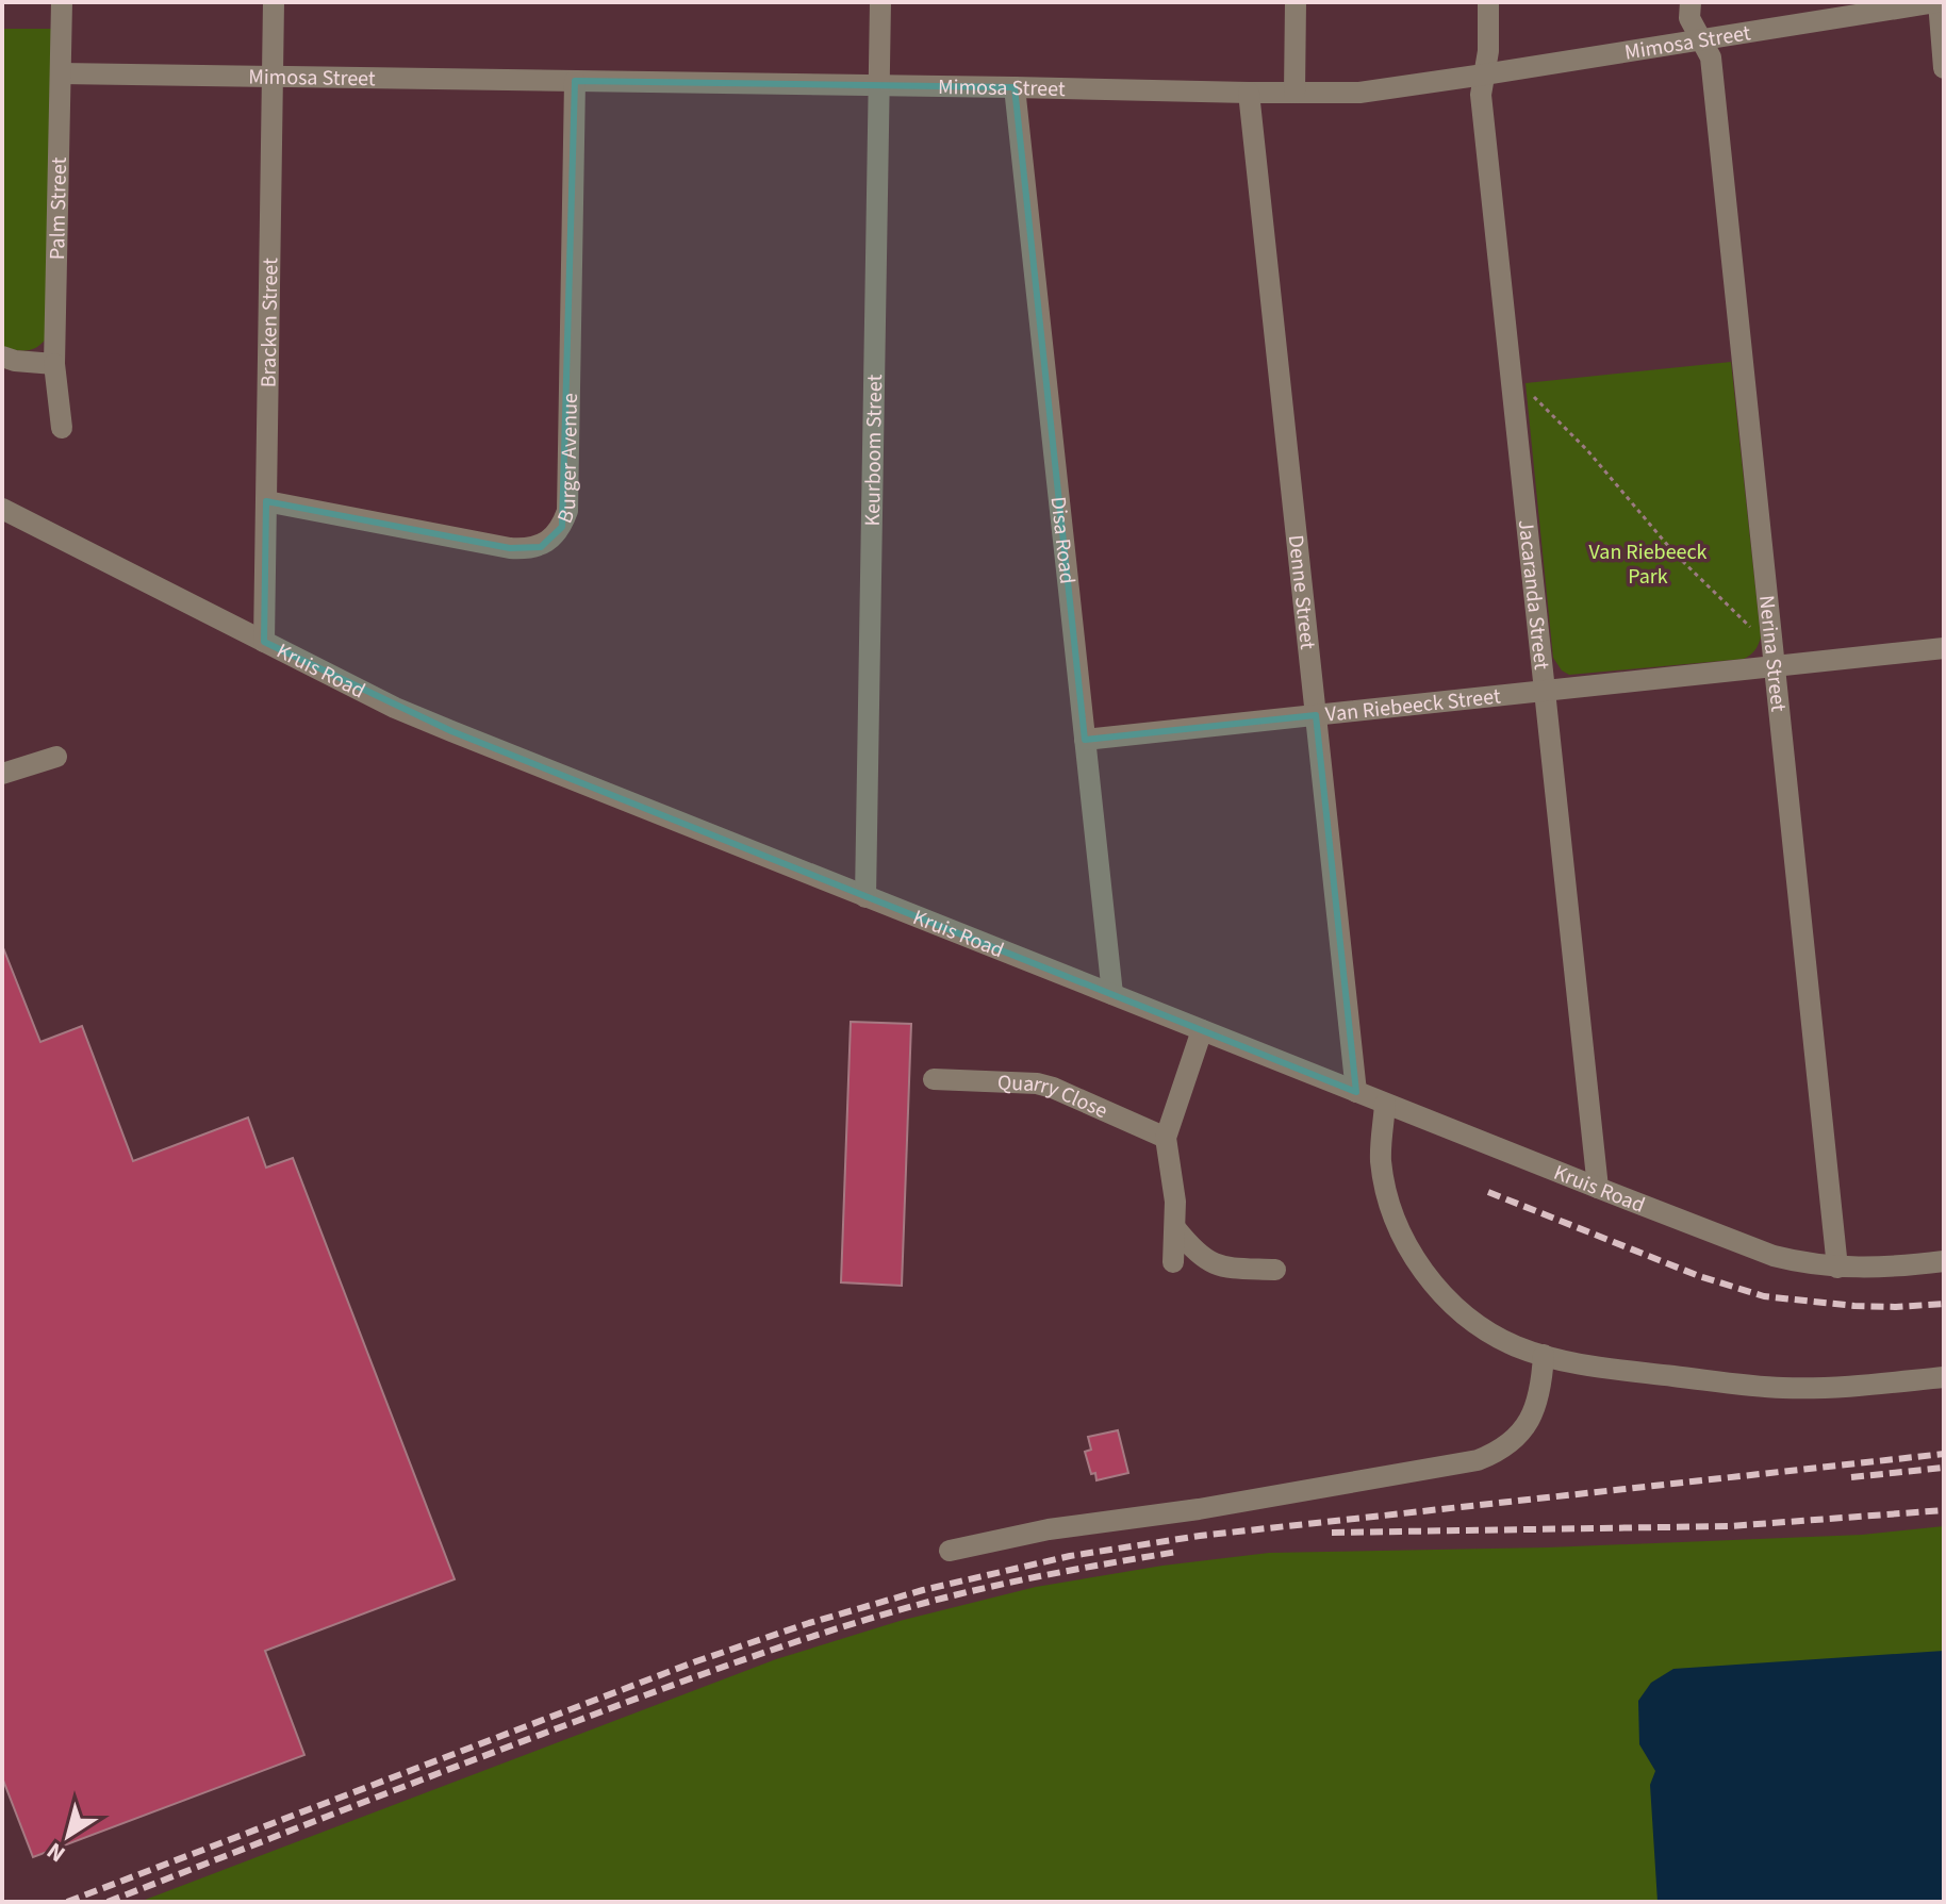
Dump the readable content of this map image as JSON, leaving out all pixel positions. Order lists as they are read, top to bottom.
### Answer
{
  "streets": {
    "street": [
      "Mimosa Street",
      "Palm Street",
      "Bracken Street",
      "Keurboom Street",
      "Burger Avenue",
      "Disa Road",
      "Denne Street",
      "Jacaranda Street",
      "Nerina Street",
      "Kruis Road",
      "Van Riebeeck Street",
      "Quarry Close"
    ]
  },
  "crossings": [
    ["Mimosa Street", "Palm Street"],
    ["Mimosa Street", "Bracken Street"],
    ["Mimosa Street", "Keurboom Street"],
    ["Mimosa Street", "Burger Avenue"],
    ["Mimosa Street", "Disa Road"],
    ["Mimosa Street", "Denne Street"],
    ["Mimosa Street", "Jacaranda Street"],
    ["Mimosa Street", "Nerina Street"],
    ["Bracken Street", "Burger Avenue"],
    ["Bracken Street", "Kruis Road"],
    ["Keurboom Street", "Kruis Road"],
    ["Disa Road", "Kruis Road"],
    ["Disa Road", "Van Riebeeck Street"],
    ["Denne Street", "Kruis Road"],
    ["Denne Street", "Van Riebeeck Street"],
    ["Jacaranda Street", "Kruis Road"],
    ["Jacaranda Street", "Van Riebeeck Street"],
    ["Nerina Street", "Kruis Road"],
    ["Nerina Street", "Van Riebeeck Street"]
  ],
  "parks": ["Van Riebeeck Park"],
  "north": "bottom left"
}
